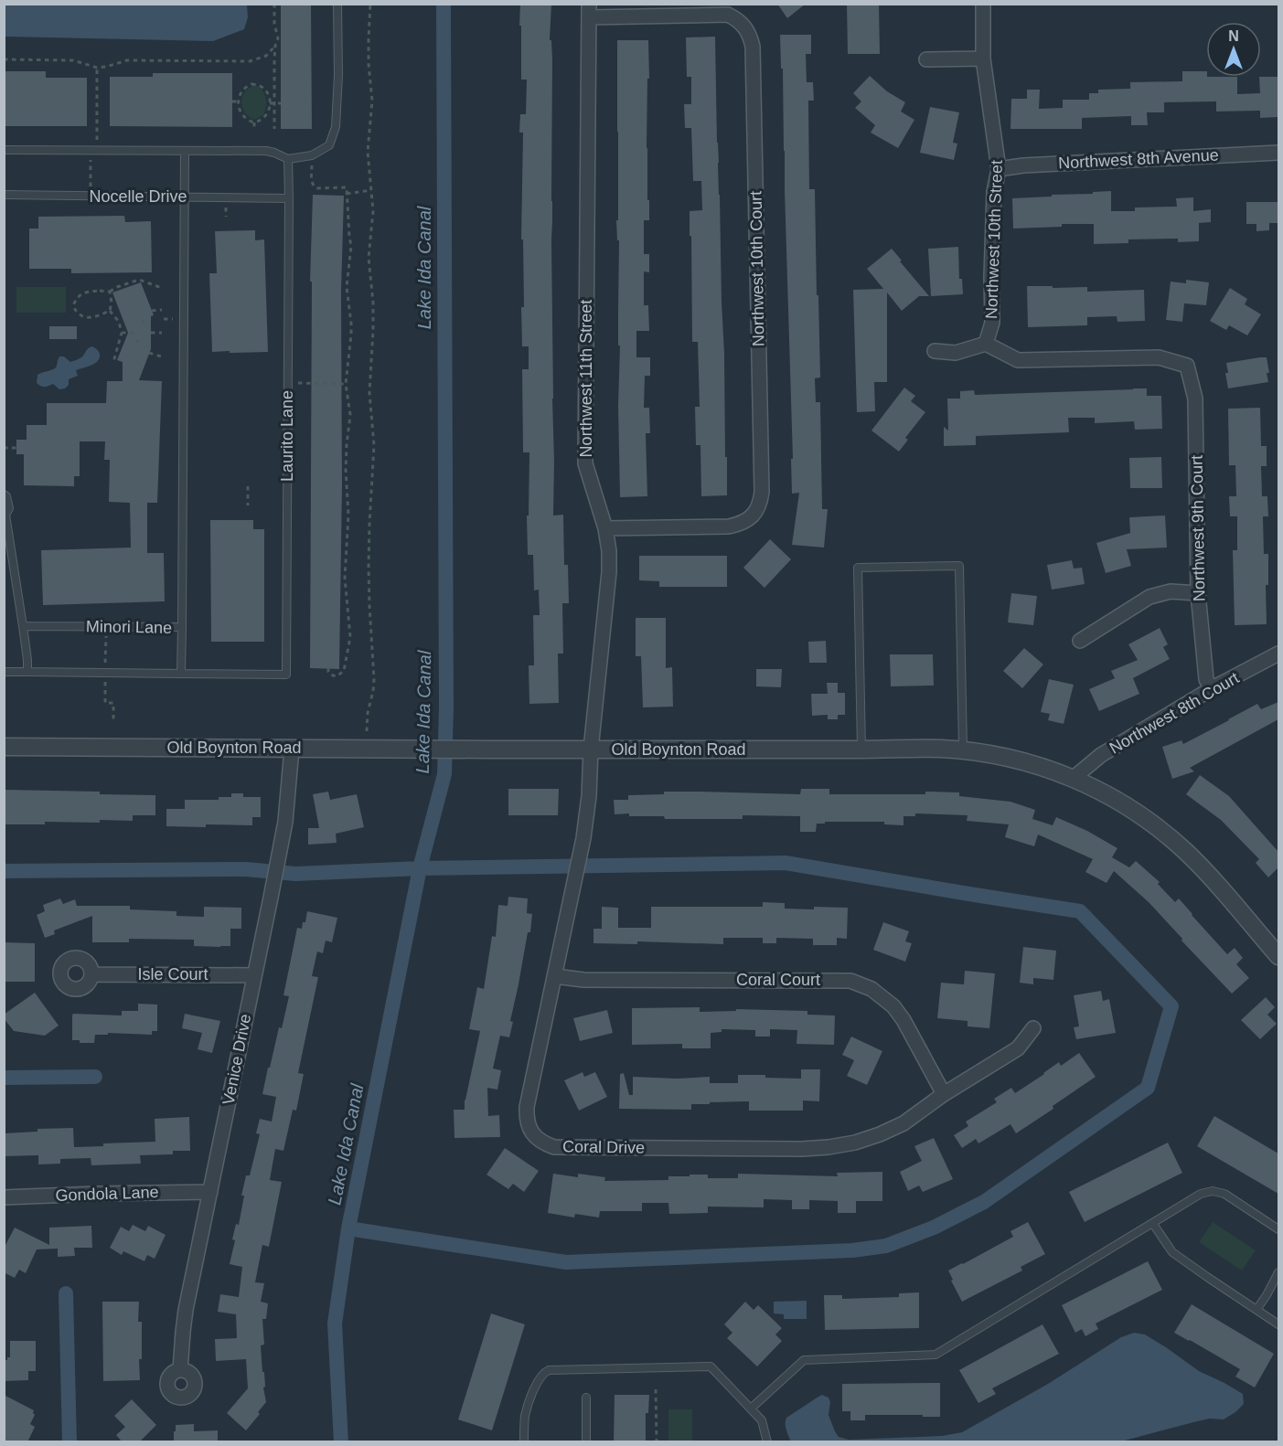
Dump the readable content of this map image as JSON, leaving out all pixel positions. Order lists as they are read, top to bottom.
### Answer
{
  "streets": {
    "street": [
      "Northwest 8th Avenue",
      "Northwest 10th Street",
      "Northwest 10th Court",
      "Northwest 11th Street",
      "Northwest 9th Court",
      "Northwest 8th Court",
      "Old Boynton Road",
      "Isle Court",
      "Coral Court",
      "Venice Drive",
      "Coral Drive",
      "Gondola Lane"
    ],
    "lane": ["Nocelle Drive", "Laurito Lane", "Minori Lane"]
  },
  "crossings": [
    ["Northwest 8th Avenue", "Northwest 10th Street"],
    ["Nocelle Drive", "Laurito Lane"],
    ["Northwest 10th Street", "Northwest 9th Court"],
    ["Northwest 10th Court", "Northwest 11th Street"],
    ["Northwest 11th Street", "Old Boynton Road"],
    ["Northwest 11th Street", "Coral Drive"],
    ["Laurito Lane", "Minori Lane"],
    ["Northwest 9th Court", "Northwest 8th Court"],
    ["Northwest 8th Court", "Old Boynton Road"],
    ["Old Boynton Road", "Venice Drive"],
    ["Old Boynton Road", "Coral Drive"],
    ["Isle Court", "Venice Drive"],
    ["Coral Court", "Coral Drive"],
    ["Venice Drive", "Gondola Lane"]
  ],
  "water": ["Lake Ida Canal"],
  "north": "top"
}
